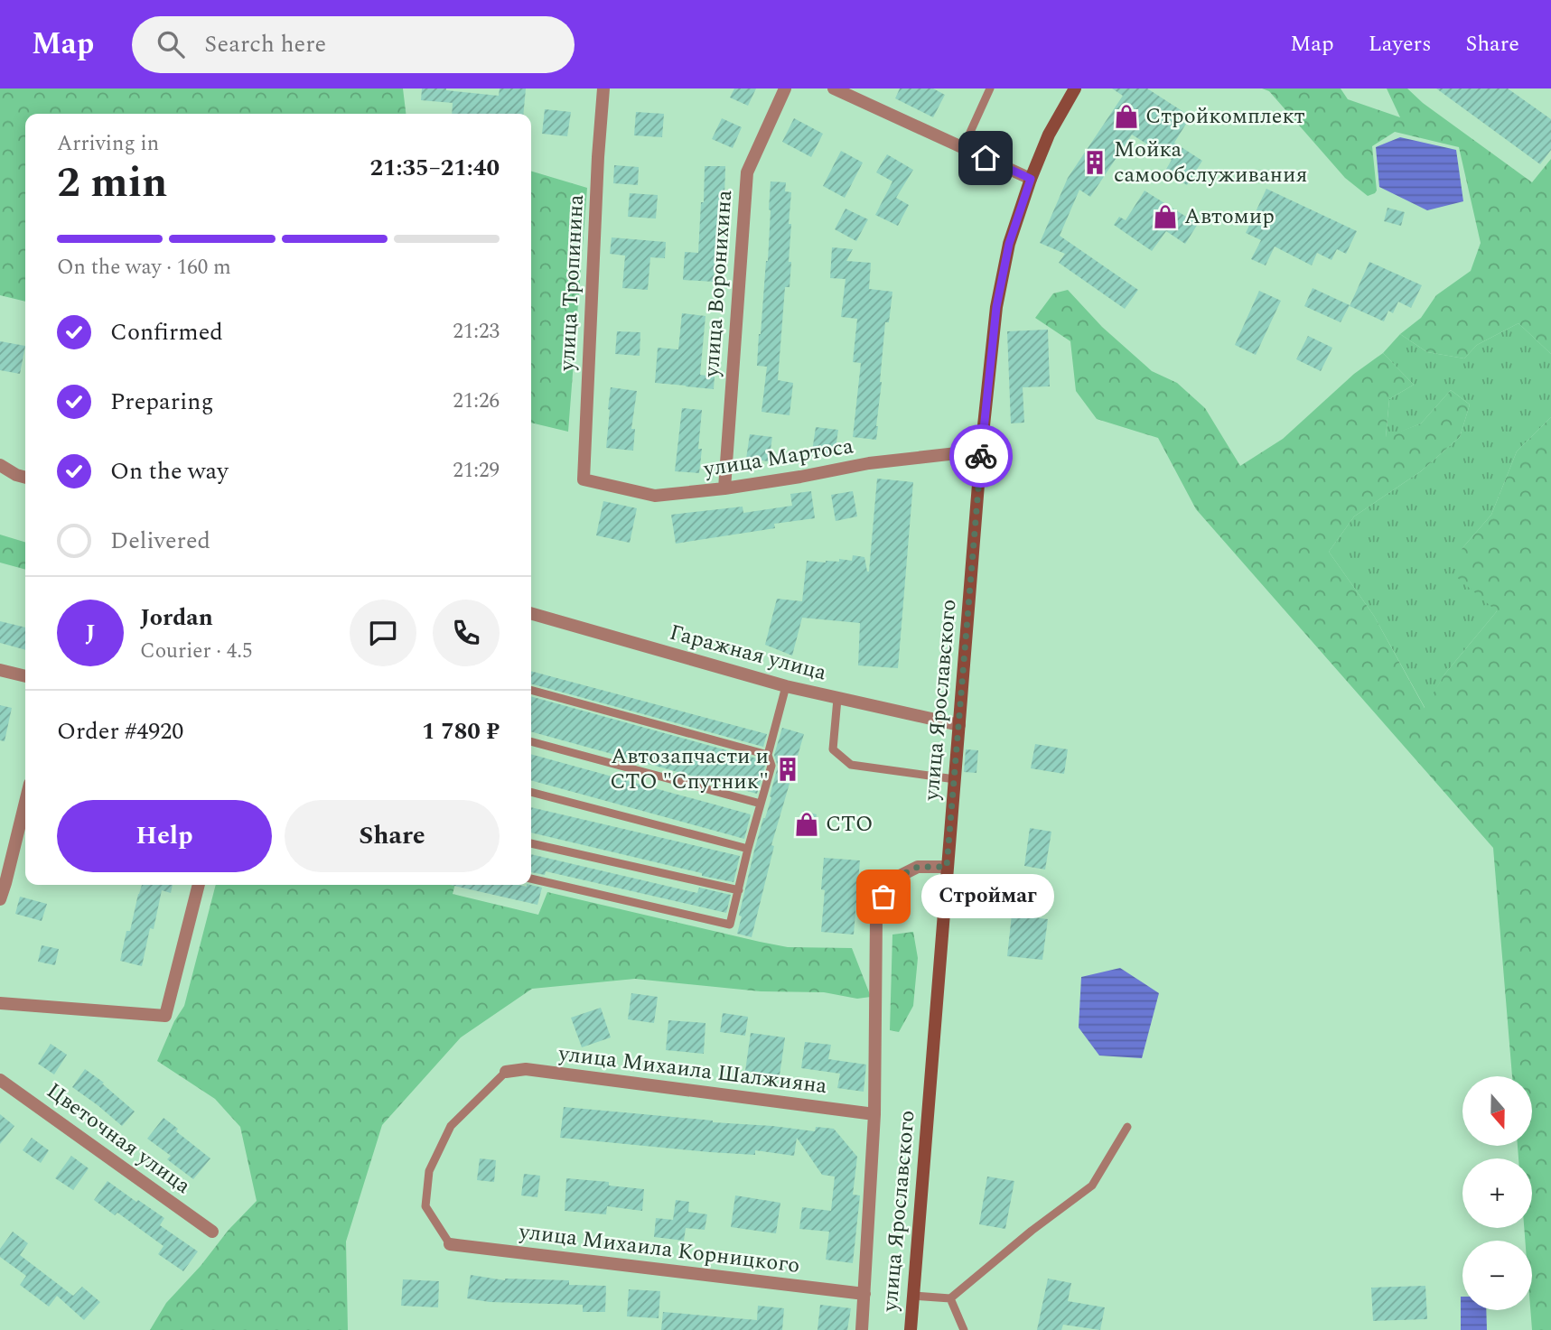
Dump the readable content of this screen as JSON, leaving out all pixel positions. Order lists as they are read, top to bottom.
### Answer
{
  "streets": {
    "street": [
      "улица Тропинина",
      "улица Воронихина",
      "улица Мартоса",
      "Гаражная улица",
      "улица Ярославского",
      "улица Михаила Шалжияна",
      "Цветочная улица",
      "улица Михаила Корницкого"
    ]
  },
  "crossings": [
    ["улица Тропинина", "улица Мартоса"],
    ["улица Воронихина", "улица Мартоса"],
    ["улица Мартоса", "улица Ярославского"],
    ["Гаражная улица", "улица Ярославского"]
  ],
  "places": {
    "shop": ["Стройкомплект", "Автомир", "СТО"],
    "building": ["Мойка самообслуживания", "Автозапчасти и СТО \"Спутник\""],
    "other": ["Строймаг"]
  },
  "north": "bottom",
  "page": {
    "header": "Map",
    "search": "Search here",
    "nav": ["Map", "Layers", "Share"],
    "heading": ["2 min", "Arriving in", "21:35–21:40"],
    "panel": [
      "Jordan",
      "Courier · 4.5",
      "Order #4920",
      "1 780 ₽"
    ],
    "bar": "On the way · 160 m",
    "list": [
      ["Confirmed", "21:23"],
      ["Preparing", "21:26"],
      ["On the way", "21:29"],
      "Delivered"
    ],
    "round": "J",
    "buttons": ["Help", "Share"],
    "bubble": "Строймаг",
    "map_buttons": ["+", "−"]
  }
}
